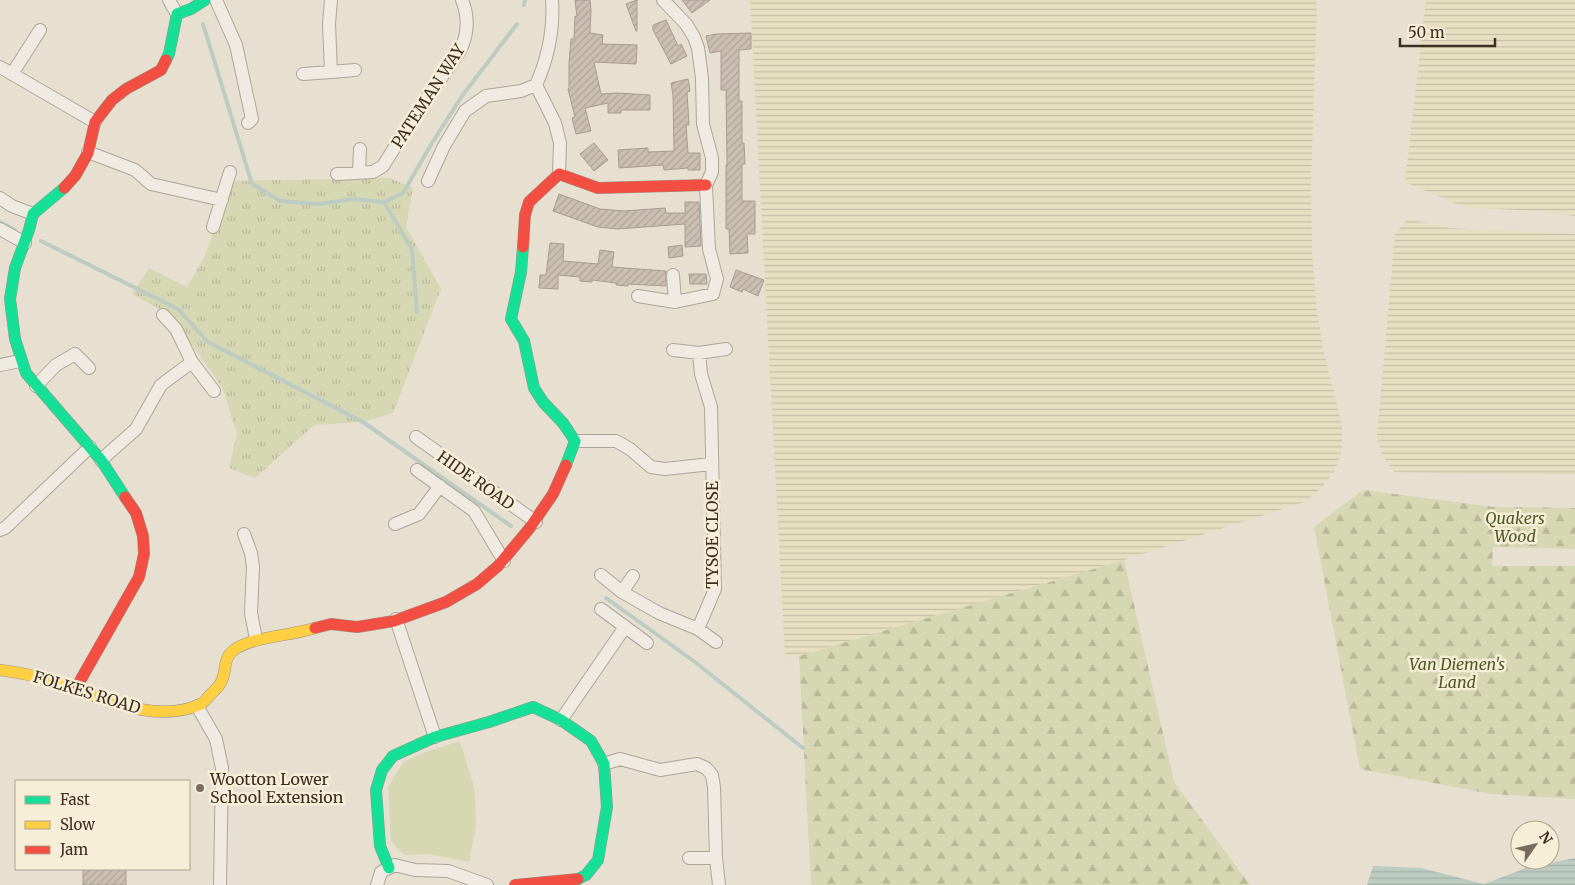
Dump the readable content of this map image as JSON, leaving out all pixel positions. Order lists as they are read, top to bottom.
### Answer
{
  "streets": {
    "street": [
      "PATEMAN WAY",
      "HIDE ROAD",
      "TYSOE CLOSE",
      "FOLKES ROAD"
    ]
  },
  "crossings": [
    ["HIDE ROAD", "FOLKES ROAD"],
    ["TYSOE CLOSE", "FOLKES ROAD"]
  ],
  "parks": ["Quakers Wood", "Van Diemen's Land"],
  "places": ["Wootton Lower School Extension"],
  "legend": ["Fast", "Slow", "Jam"],
  "scale_bar": "50 m",
  "north": "top right"
}
